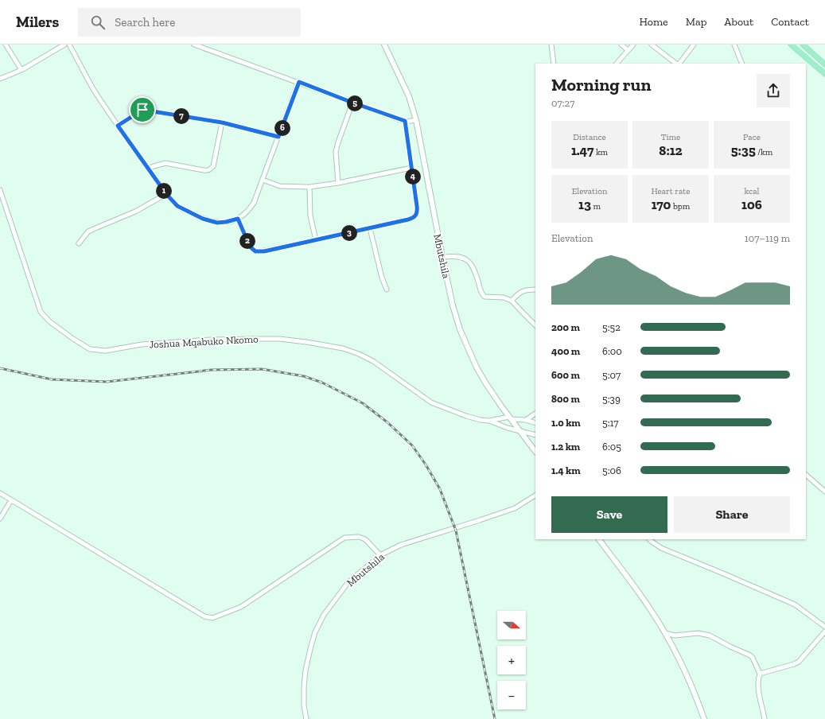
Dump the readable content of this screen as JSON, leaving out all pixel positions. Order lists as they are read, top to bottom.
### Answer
{
  "streets": {
    "street": ["Mbutshila", "Joshua Mqabuko Nkomo"]
  },
  "north": "right",
  "page": {
    "header": "Milers",
    "search": "Search here",
    "nav": [
      "Home",
      "Map",
      "About",
      "Contact"
    ],
    "heading": ["Morning run", "07:27"],
    "pins": [
      "5",
      "7",
      "6",
      "4",
      "1",
      "3",
      "2"
    ],
    "stats": [
      ["Distance", "1.47 km"],
      ["Time", "8:12"],
      ["Pace", "5:35 /km"],
      ["Elevation", "13 m"],
      ["Heart rate", "170 bpm"],
      ["kcal", "106"]
    ],
    "chart": ["Elevation", "107–119 m"],
    "list": [
      {
        "name": "200 m",
        "note": "5:52"
      },
      {
        "name": "400 m",
        "note": "6:00"
      },
      {
        "name": "600 m",
        "note": "5:07"
      },
      {
        "name": "800 m",
        "note": "5:39"
      },
      {
        "name": "1.0 km",
        "note": "5:17"
      },
      {
        "name": "1.2 km",
        "note": "6:05"
      },
      {
        "name": "1.4 km",
        "note": "5:06"
      }
    ],
    "buttons": ["Save", "Share"],
    "map_buttons": ["+", "−"]
  }
}
